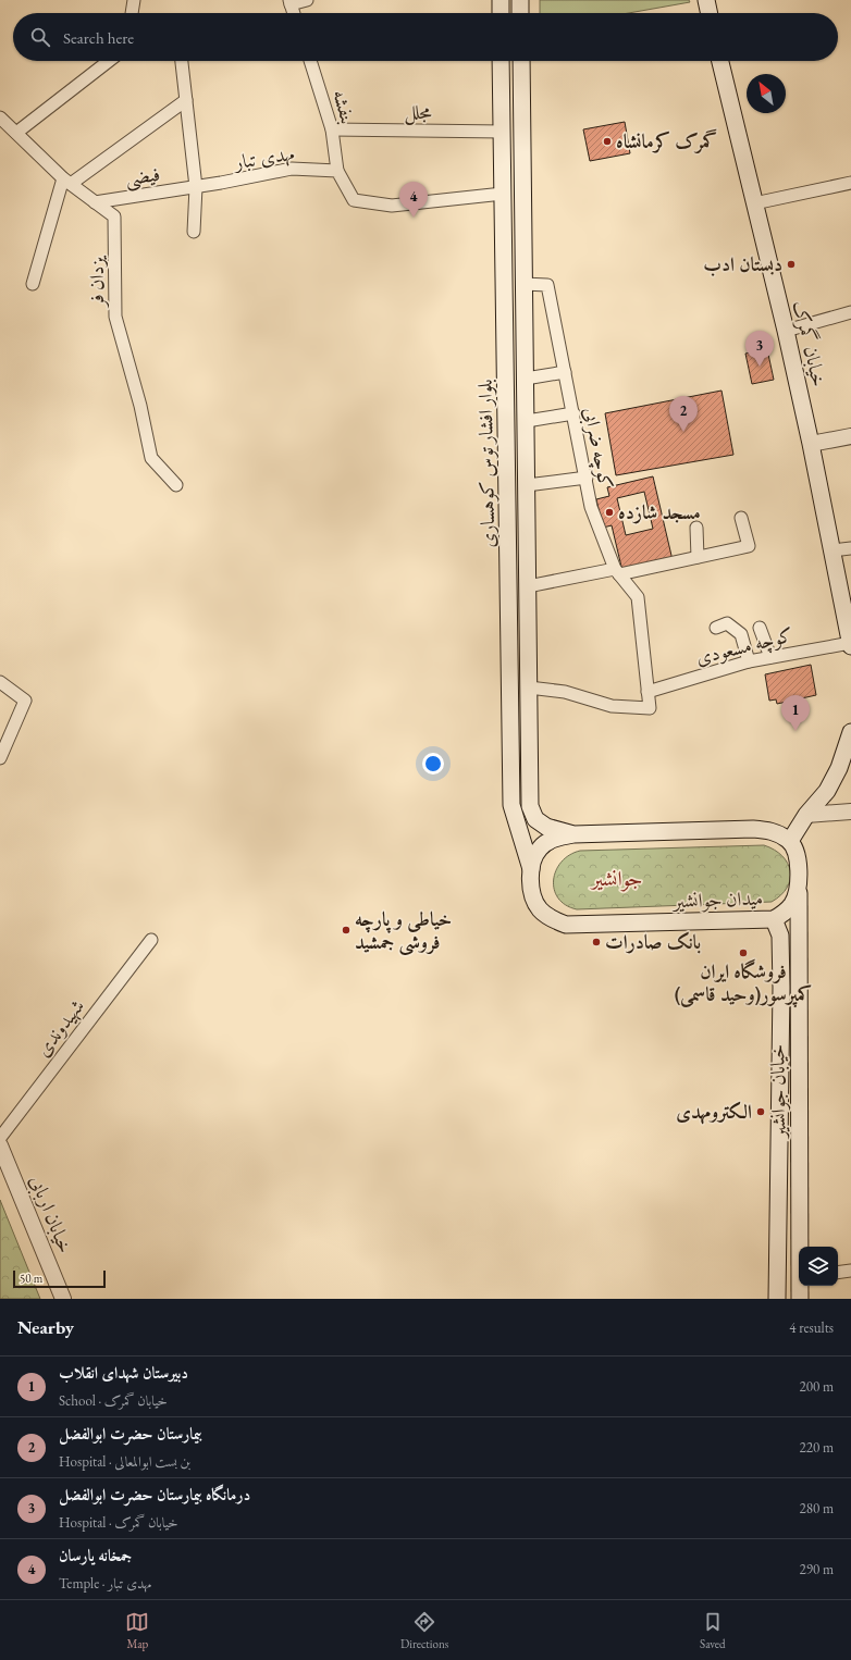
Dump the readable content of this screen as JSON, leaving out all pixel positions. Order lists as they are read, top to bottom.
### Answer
{
  "streets": {
    "main road": [
      "خیابان گمرک",
      "بلوار افشار توس کوهساری",
      "میدان جوانشیر",
      "خیابان جوانشیر"
    ],
    "street": [
      "بنفشه",
      "مجلل",
      "مهدی تبار",
      "فیضی",
      "یزدان فر",
      "کوچه ضرابی",
      "کوچه مسعودی",
      "شهیدوندی",
      "خیابان اربابی"
    ]
  },
  "crossings": [
    ["بنفشه", "مجلل"],
    ["بنفشه", "مهدی تبار"],
    ["مجلل", "بلوار افشار توس کوهساری"],
    ["مهدی تبار", "فیضی"],
    ["فیضی", "یزدان فر"],
    ["خیابان گمرک", "کوچه مسعودی"],
    ["کوچه ضرابی", "بلوار افشار توس کوهساری"],
    ["کوچه ضرابی", "کوچه مسعودی"],
    ["بلوار افشار توس کوهساری", "میدان جوانشیر"],
    ["میدان جوانشیر", "خیابان جوانشیر"]
  ],
  "districts": ["جوانشیر"],
  "places": [
    "گمرک کرمانشاه",
    "دبستان ادب",
    "مسجد شازده",
    "خیاطی ‌‌و‌ پارچه فروشی جمشید",
    "بانک صادرات",
    "فروشگاه ایران کمپرسور(وحید قاسمی)",
    "الکترومهدی"
  ],
  "scale_bar": "50 m",
  "north": "top left",
  "page": {
    "search": "Search here",
    "pins": [
      "4",
      "3",
      "2",
      "1"
    ],
    "scale": "50 m",
    "heading": ["Nearby", "4 results"],
    "list": [
      {
        "mark": "1",
        "name": "دبیرستان شهدای انقلاب",
        "note": "School · خیابان گمرک",
        "value": "200 m"
      },
      {
        "mark": "2",
        "name": "بیمارستان حضرت ابوالفضل",
        "note": "Hospital · بن بست ابوالمعالی",
        "value": "220 m"
      },
      {
        "mark": "3",
        "name": "درمانگاه بیمارستان حضرت ابوالفضل",
        "note": "Hospital · خیابان گمرک",
        "value": "280 m"
      },
      {
        "mark": "4",
        "name": "جمخانه یارسان",
        "note": "Temple · مهدی تبار",
        "value": "290 m"
      }
    ],
    "nav": ["Map", "Directions", "Saved"]
  }
}
